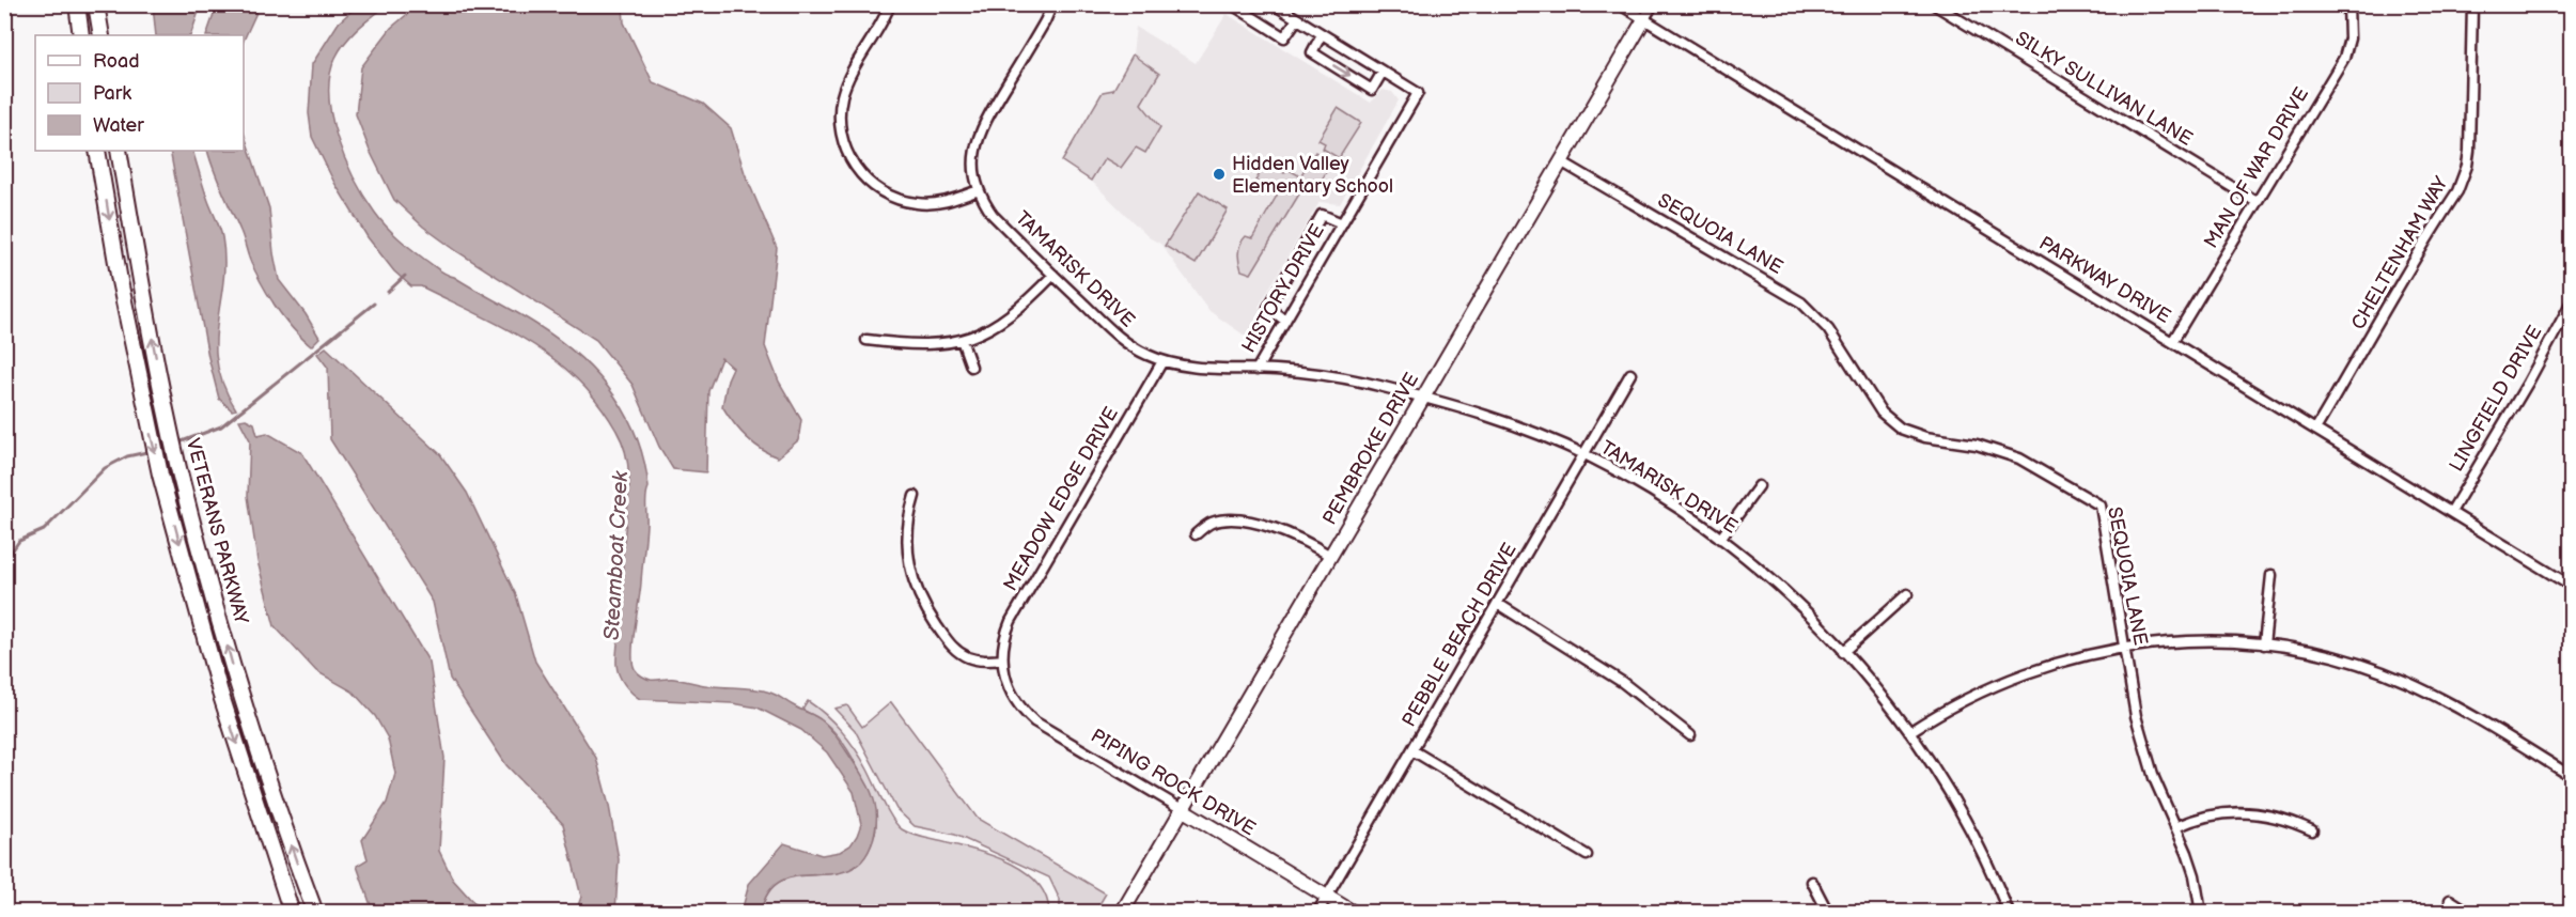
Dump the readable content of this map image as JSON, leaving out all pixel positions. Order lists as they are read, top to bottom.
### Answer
{
  "streets": {
    "main road": ["VETERANS PARKWAY"],
    "street": [
      "SILKY SULLIVAN LANE",
      "MAN OF WAR DRIVE",
      "SEQUOIA LANE",
      "CHELTENHAM WAY",
      "TAMARISK DRIVE",
      "PARKWAY DRIVE",
      "HISTORY DRIVE",
      "LINGFIELD DRIVE",
      "PEMBROKE DRIVE",
      "MEADOW EDGE DRIVE",
      "PEBBLE BEACH DRIVE",
      "PIPING ROCK DRIVE"
    ]
  },
  "crossings": [
    ["SILKY SULLIVAN LANE", "MAN OF WAR DRIVE"],
    ["MAN OF WAR DRIVE", "PARKWAY DRIVE"],
    ["SEQUOIA LANE", "PEMBROKE DRIVE"],
    ["CHELTENHAM WAY", "PARKWAY DRIVE"],
    ["TAMARISK DRIVE", "HISTORY DRIVE"],
    ["TAMARISK DRIVE", "PEMBROKE DRIVE"],
    ["TAMARISK DRIVE", "MEADOW EDGE DRIVE"],
    ["TAMARISK DRIVE", "PEBBLE BEACH DRIVE"],
    ["PARKWAY DRIVE", "LINGFIELD DRIVE"],
    ["PARKWAY DRIVE", "PEMBROKE DRIVE"],
    ["PEMBROKE DRIVE", "PIPING ROCK DRIVE"],
    ["MEADOW EDGE DRIVE", "PIPING ROCK DRIVE"],
    ["PEBBLE BEACH DRIVE", "PIPING ROCK DRIVE"]
  ],
  "water": ["Steamboat Creek"],
  "places": ["Hidden Valley Elementary School"],
  "legend": ["Road", "Park", "Water"]
}
